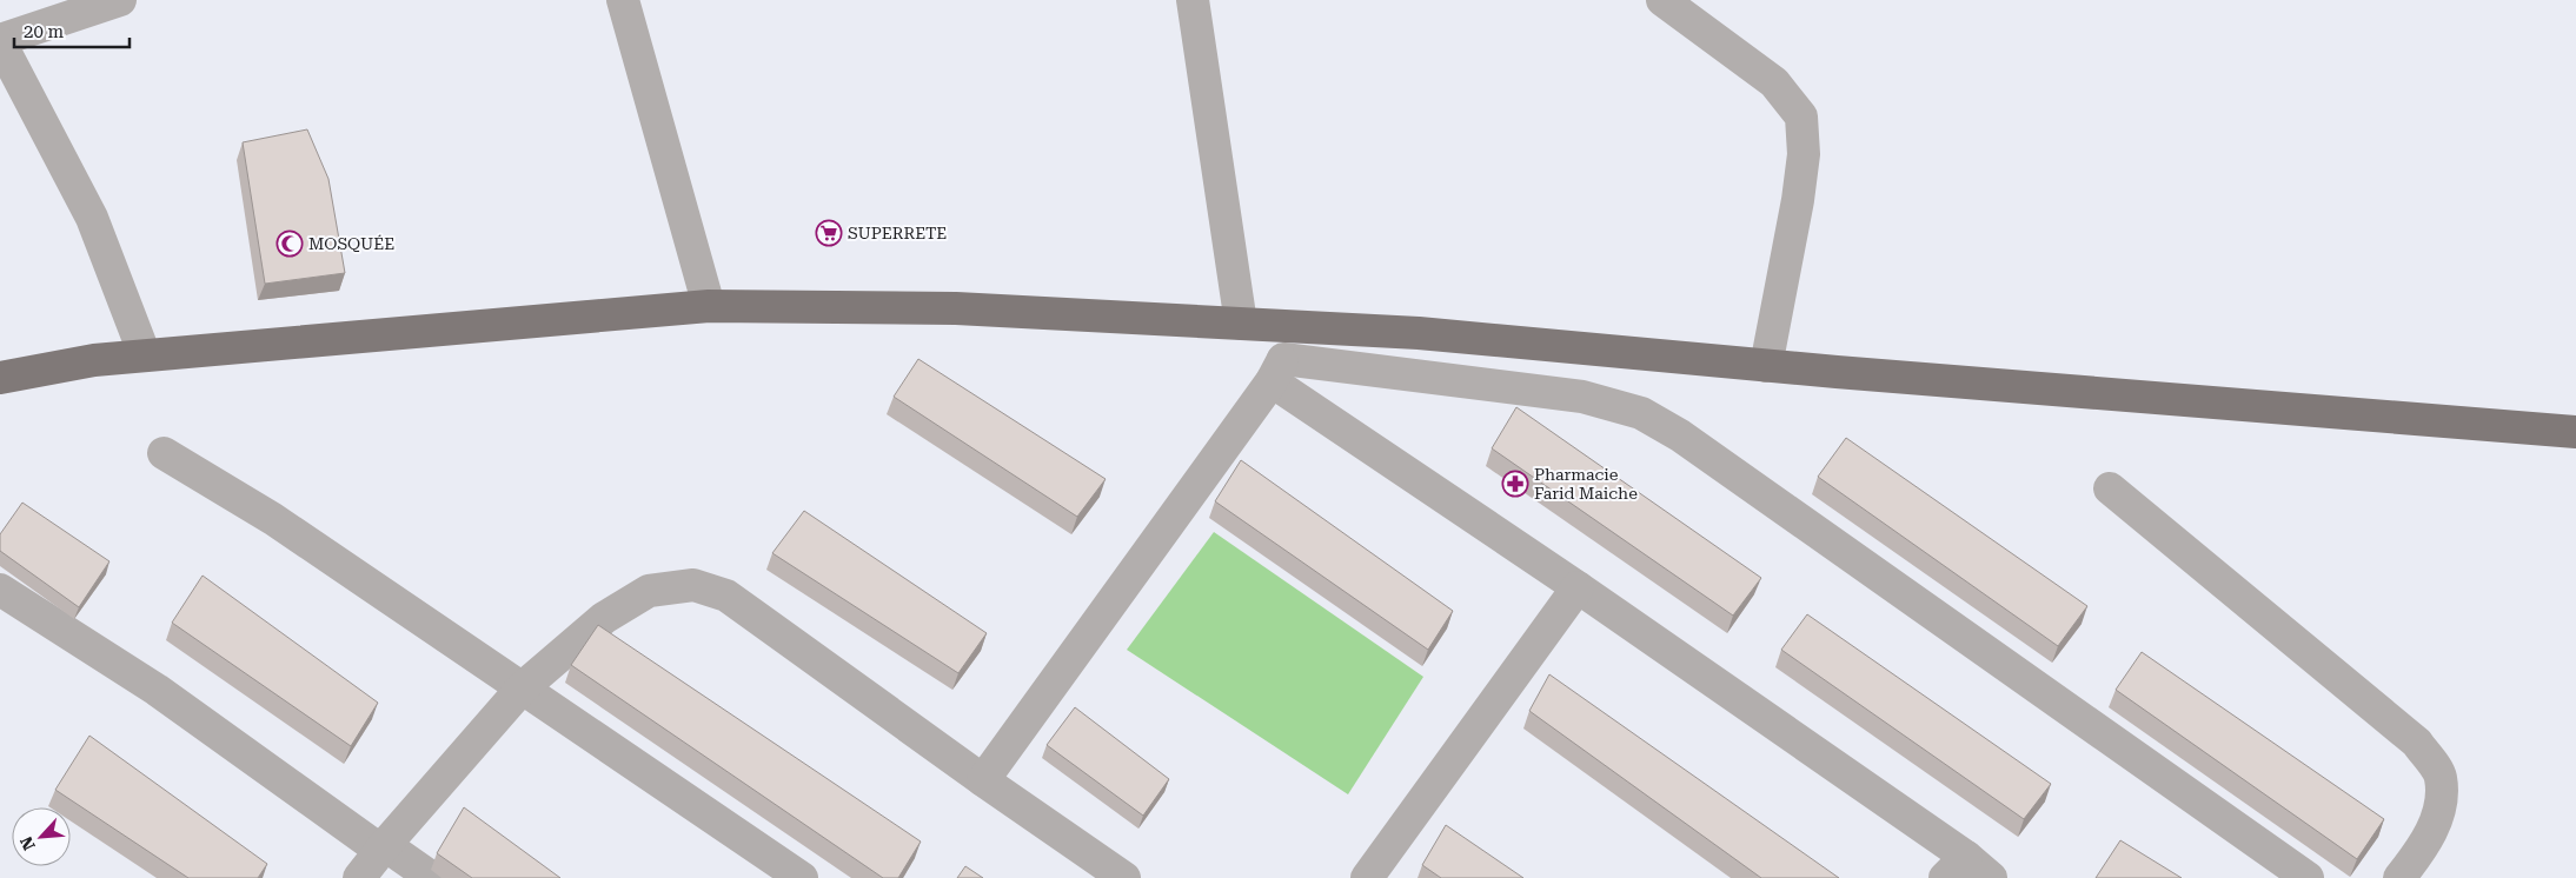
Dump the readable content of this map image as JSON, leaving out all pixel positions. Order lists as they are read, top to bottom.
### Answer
{
  "places": {
    "supermarket": ["SUPERRETE"],
    "mosque": ["MOSQUÉE"],
    "pharmacy": ["Pharmacie Farid Maiche"]
  },
  "scale_bar": "20 m",
  "north": "bottom left"
}
